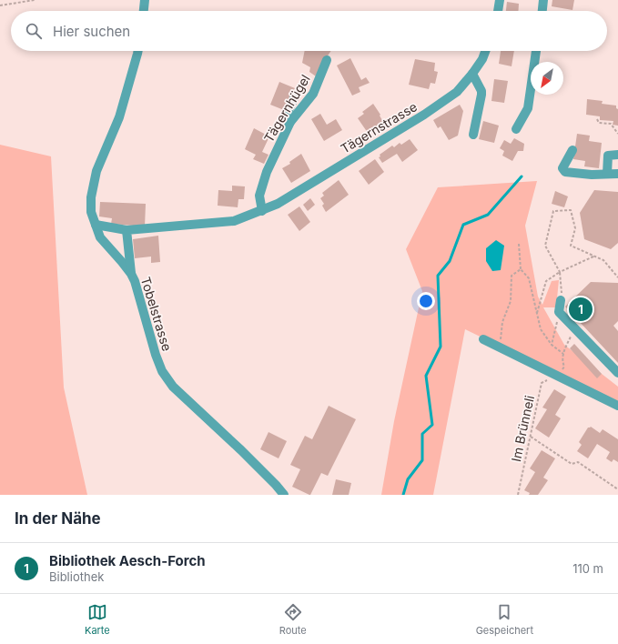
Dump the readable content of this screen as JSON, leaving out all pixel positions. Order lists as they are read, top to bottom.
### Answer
{
  "streets": {
    "street": ["Tägernhügel", "Tägernstrasse", "Tobelstrasse"],
    "path": ["Im Brünneli"]
  },
  "crossings": [
    ["Tägernhügel", "Tägernstrasse"],
    ["Tägernstrasse", "Tobelstrasse"]
  ],
  "north": "bottom left",
  "page": {
    "search": "Hier suchen",
    "pins": "1",
    "heading": "In der Nähe",
    "list": [
      {
        "mark": "1",
        "name": "Bibliothek Aesch-Forch",
        "note": "Bibliothek",
        "value": "110 m"
      }
    ],
    "nav": ["Karte", "Route", "Gespeichert"]
  }
}
